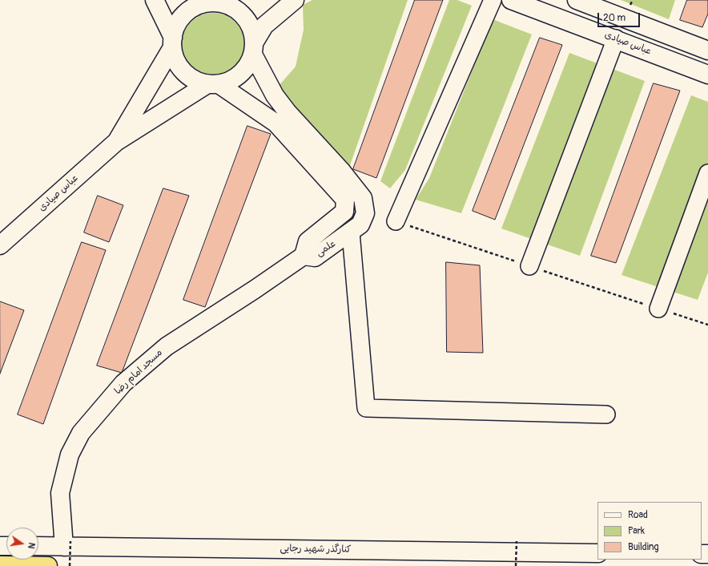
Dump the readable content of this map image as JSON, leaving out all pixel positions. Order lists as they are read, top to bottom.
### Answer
{
  "streets": {
    "street": [
      "عباس صیادی",
      "علمی",
      "مسجد امام رضا",
      "کنارگذر شهید رجایی"
    ]
  },
  "crossings": [
    ["علمی", "مسجد امام رضا"],
    ["مسجد امام رضا", "کنارگذر شهید رجایی"]
  ],
  "legend": ["Road", "Park", "Building"],
  "scale_bar": "20 m",
  "north": "right"
}
